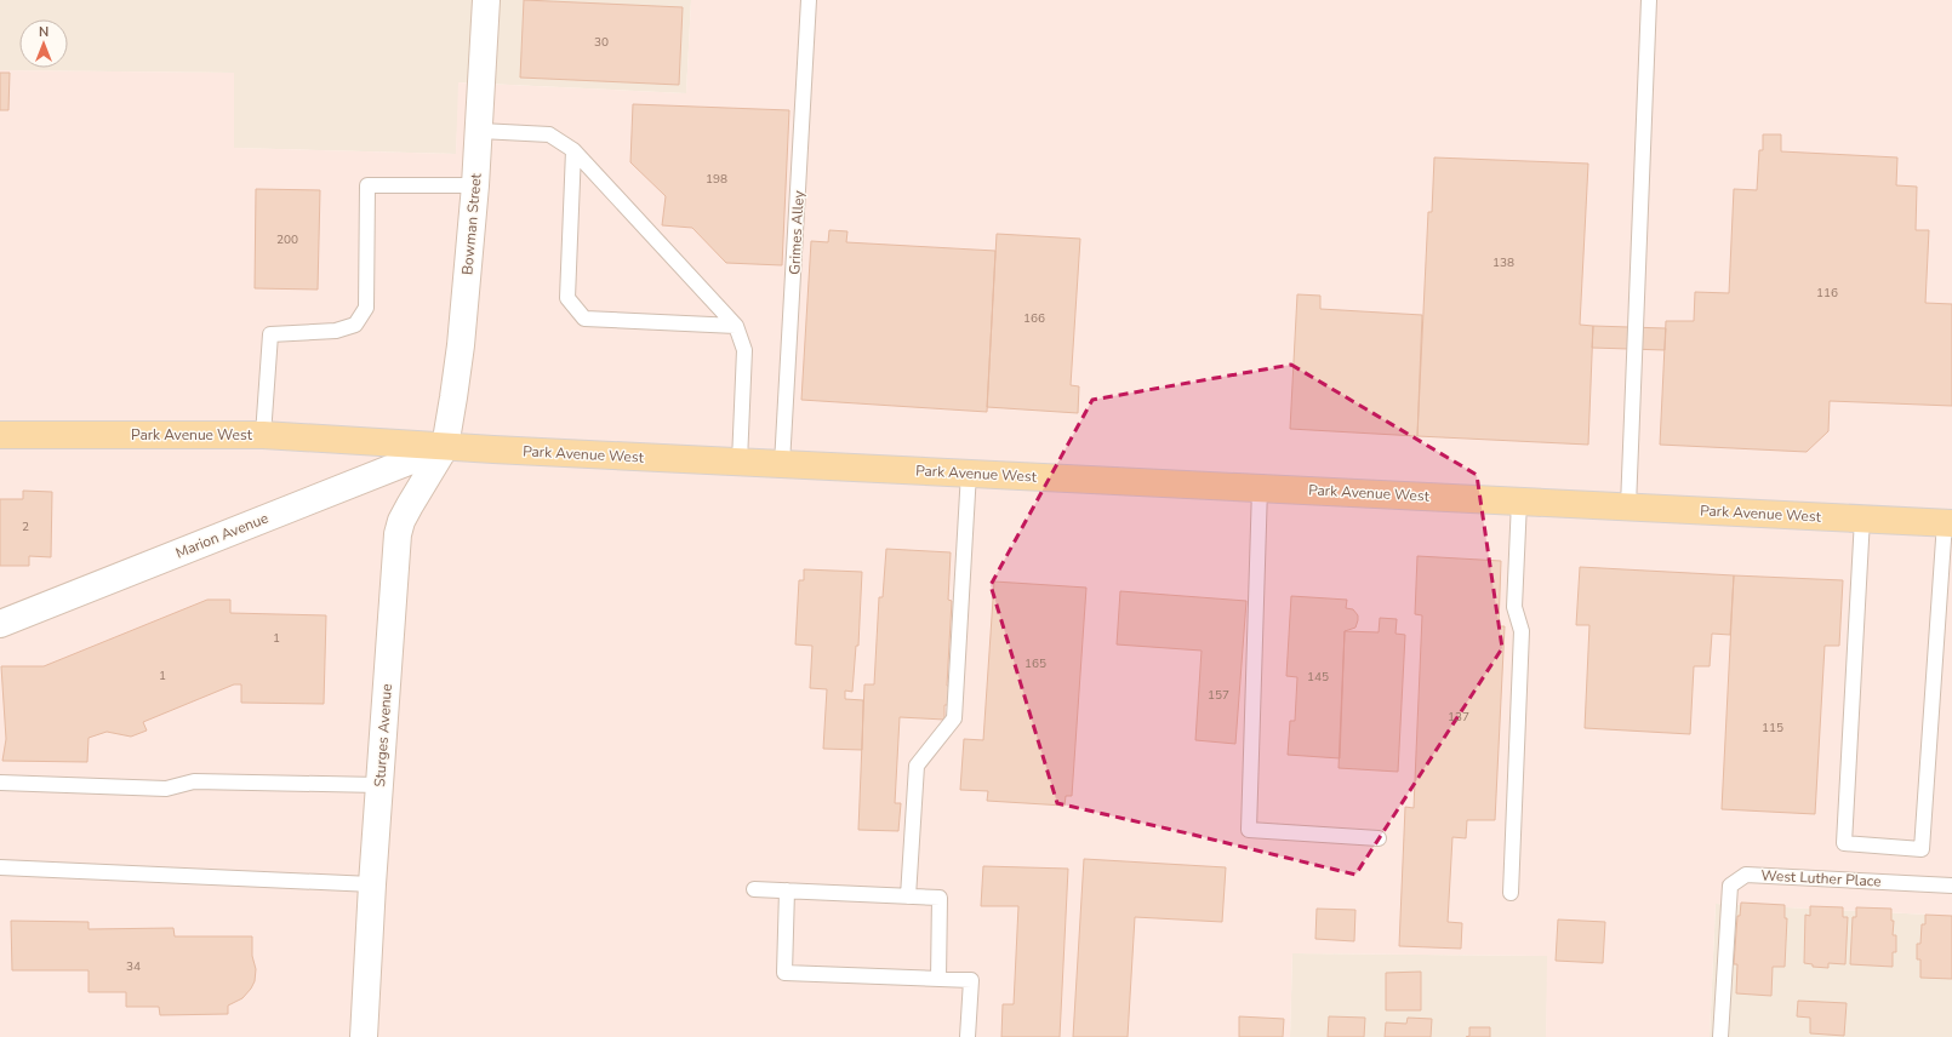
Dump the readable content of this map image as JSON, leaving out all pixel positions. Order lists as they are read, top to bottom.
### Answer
{
  "streets": {
    "main road": ["Park Avenue West"],
    "street": ["Bowman Street", "Marion Avenue", "Sturges Avenue"],
    "lane": ["Grimes Alley", "West Luther Place"]
  },
  "crossings": [
    ["Bowman Street", "Park Avenue West"],
    ["Bowman Street", "Marion Avenue"],
    ["Bowman Street", "Sturges Avenue"],
    ["Grimes Alley", "Park Avenue West"],
    ["Park Avenue West", "Marion Avenue"],
    ["Park Avenue West", "Sturges Avenue"],
    ["Marion Avenue", "Sturges Avenue"]
  ],
  "house_numbers": [
    "30",
    "198",
    "200",
    "138",
    "116",
    "166",
    "2",
    "1",
    "165",
    "1",
    "145",
    "157",
    "137",
    "115",
    "34"
  ],
  "north": "top"
}
